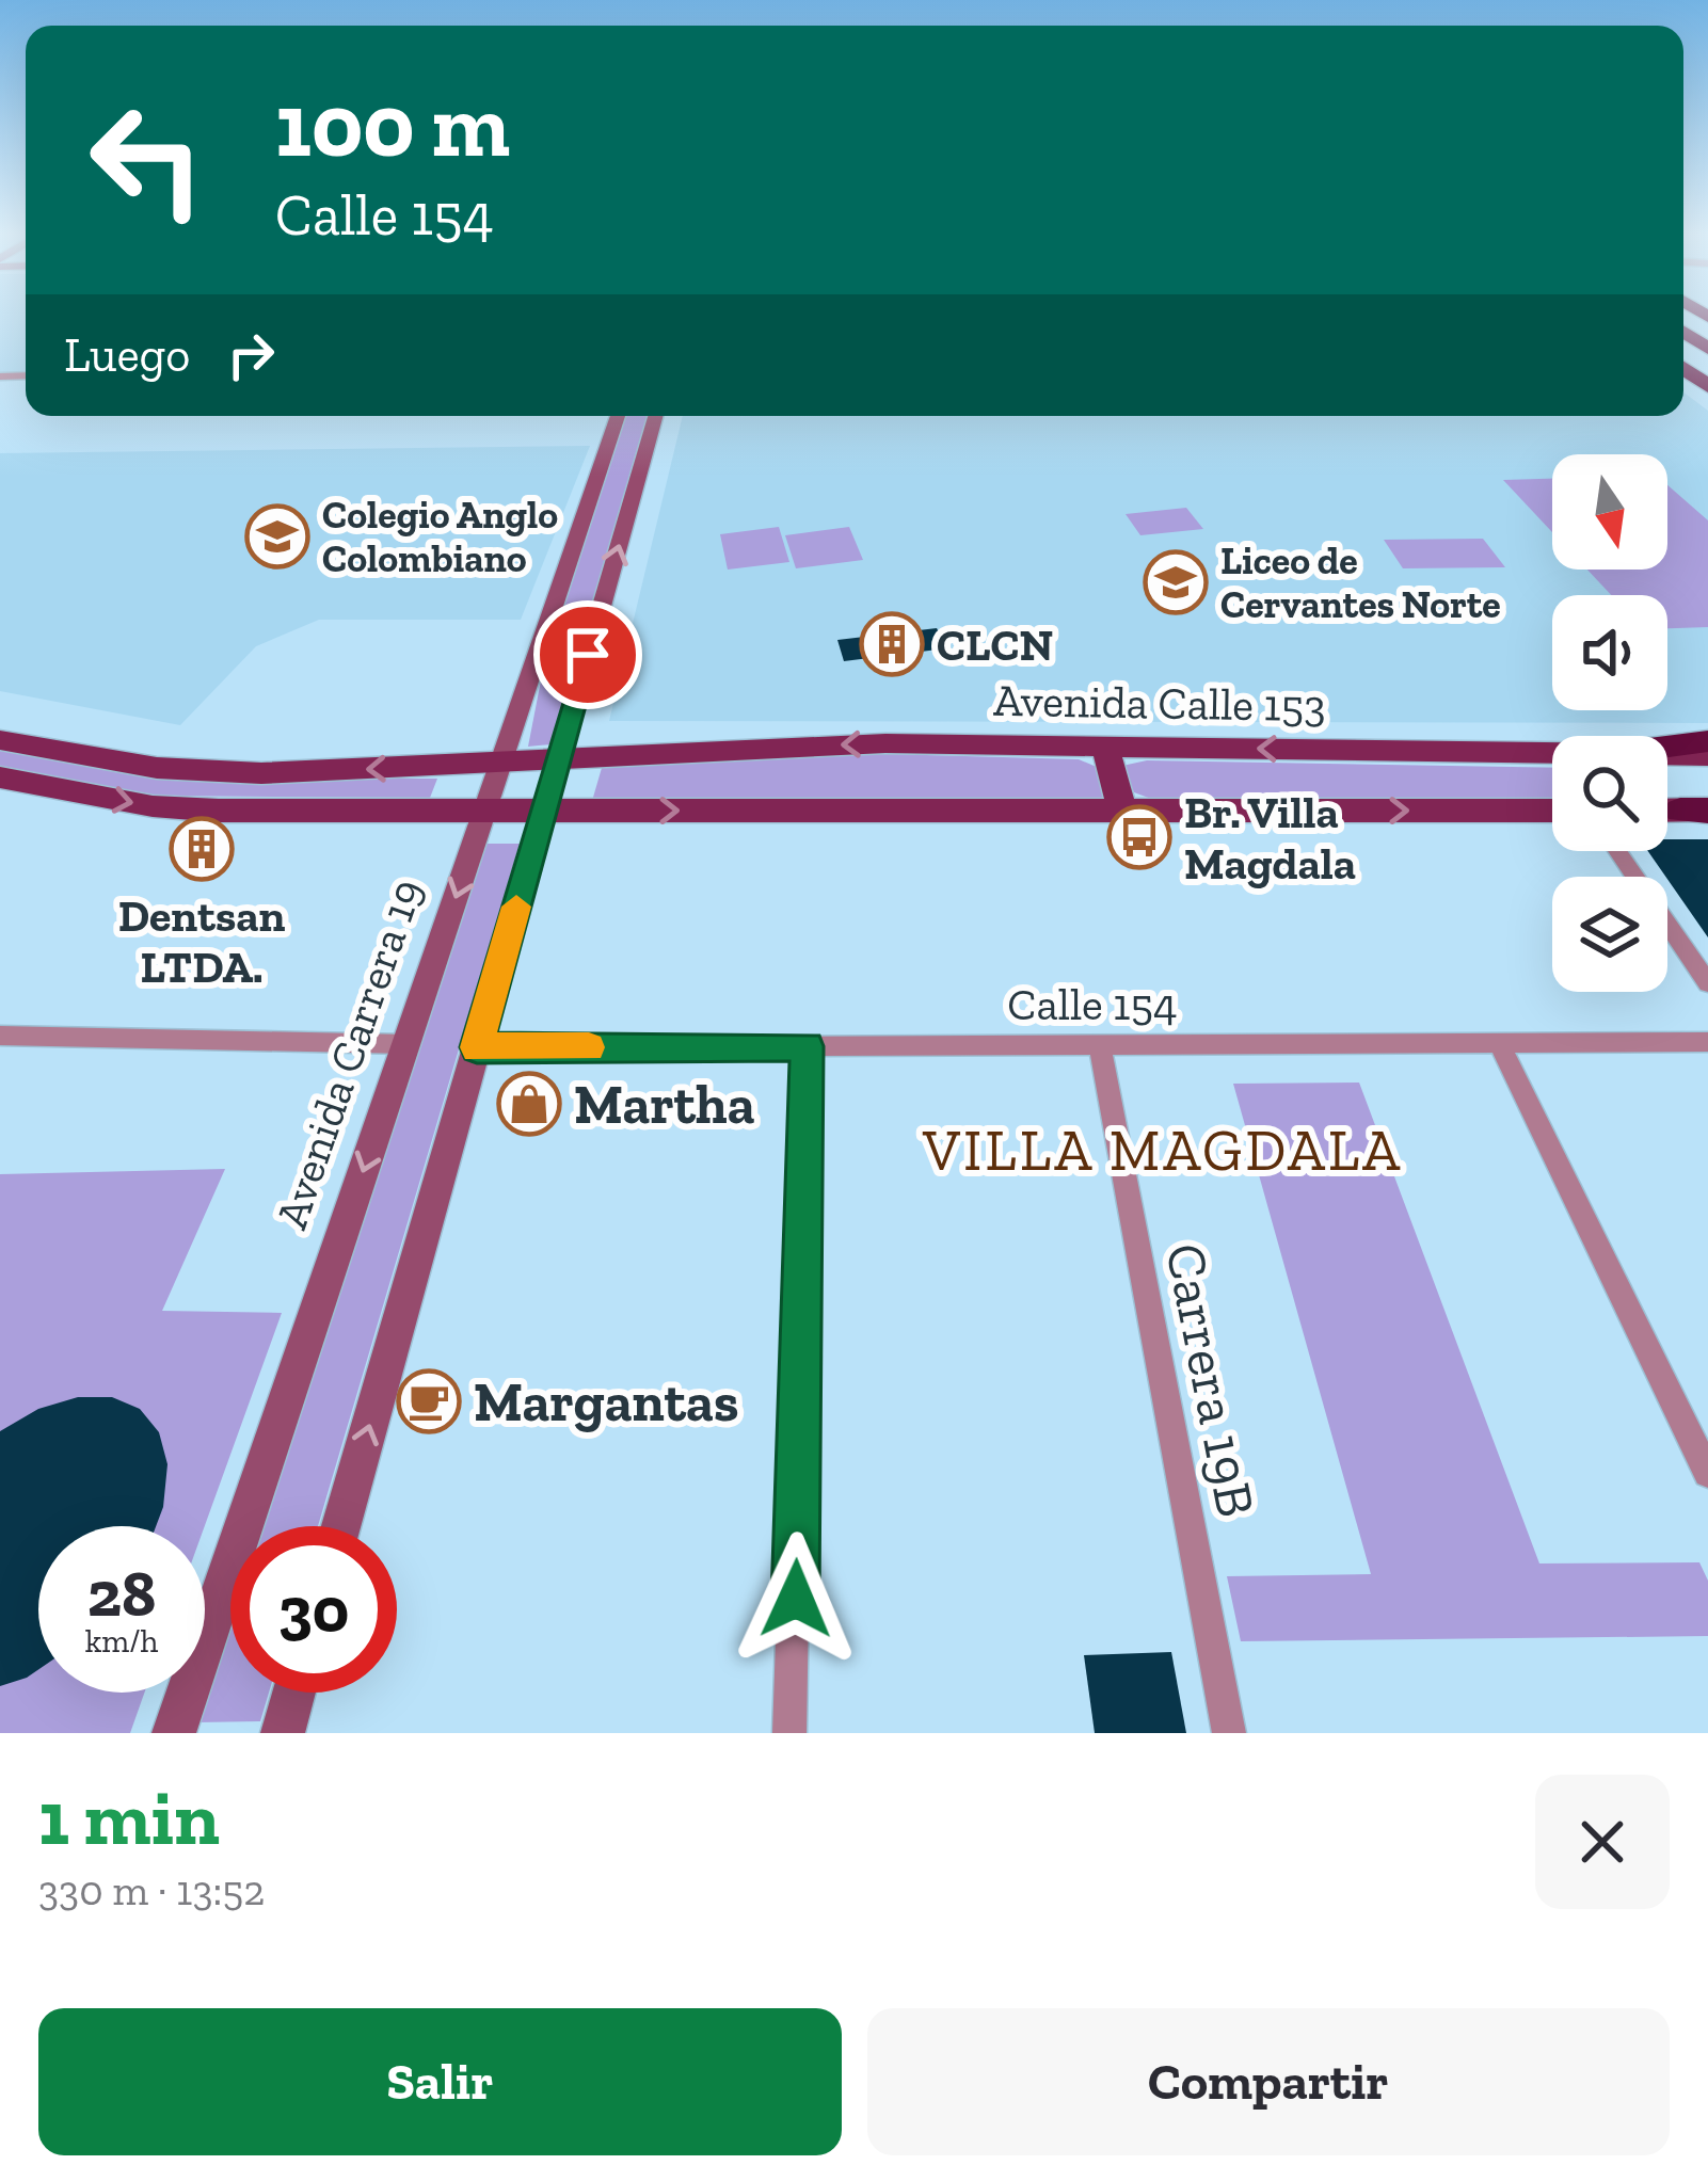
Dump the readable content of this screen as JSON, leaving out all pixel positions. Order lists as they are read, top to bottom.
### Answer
{
  "streets": {
    "main road": ["Avenida Calle 153", "Avenida Carrera 19"],
    "street": ["Calle 154", "Carrera 19B"]
  },
  "crossings": [
    ["Avenida Calle 153", "Avenida Carrera 19"],
    ["Calle 154", "Carrera 19B"]
  ],
  "districts": ["VILLA MAGDALA"],
  "places": {
    "school or university": ["Colegio Anglo Colombiano", "Liceo de Cervantes Norte"],
    "building": ["CLCN", "Dentsan LTDA."],
    "bus stop": ["Br. Villa Magdala"],
    "shop": ["Martha"],
    "cafe": ["Margantas"]
  },
  "north": "bottom",
  "page": {
    "turn": ["100 m", "Calle 154"],
    "then": "Luego",
    "speed": "28 km/h",
    "limit": "30",
    "heading": ["1 min", "330 m · 13:52"],
    "buttons": ["Salir", "Compartir"]
  }
}
